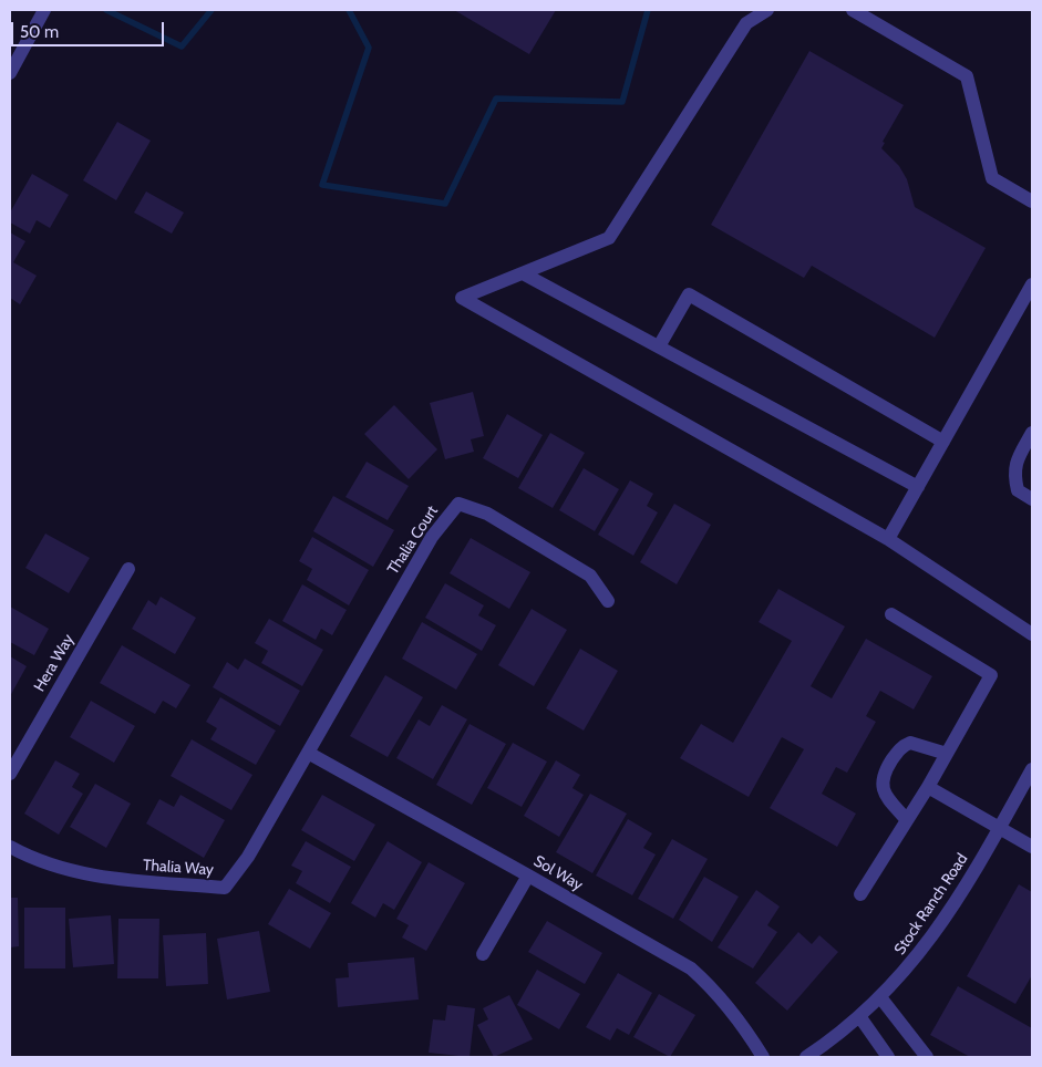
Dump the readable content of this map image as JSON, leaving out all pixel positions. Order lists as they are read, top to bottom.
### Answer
{
  "streets": {
    "street": [
      "Thalia Court",
      "Hera Way",
      "Thalia Way",
      "Sol Way",
      "Stock Ranch Road"
    ]
  },
  "crossings": [
    ["Thalia Court", "Thalia Way"],
    ["Thalia Court", "Sol Way"],
    ["Thalia Way", "Sol Way"]
  ],
  "scale_bar": "50 m"
}
